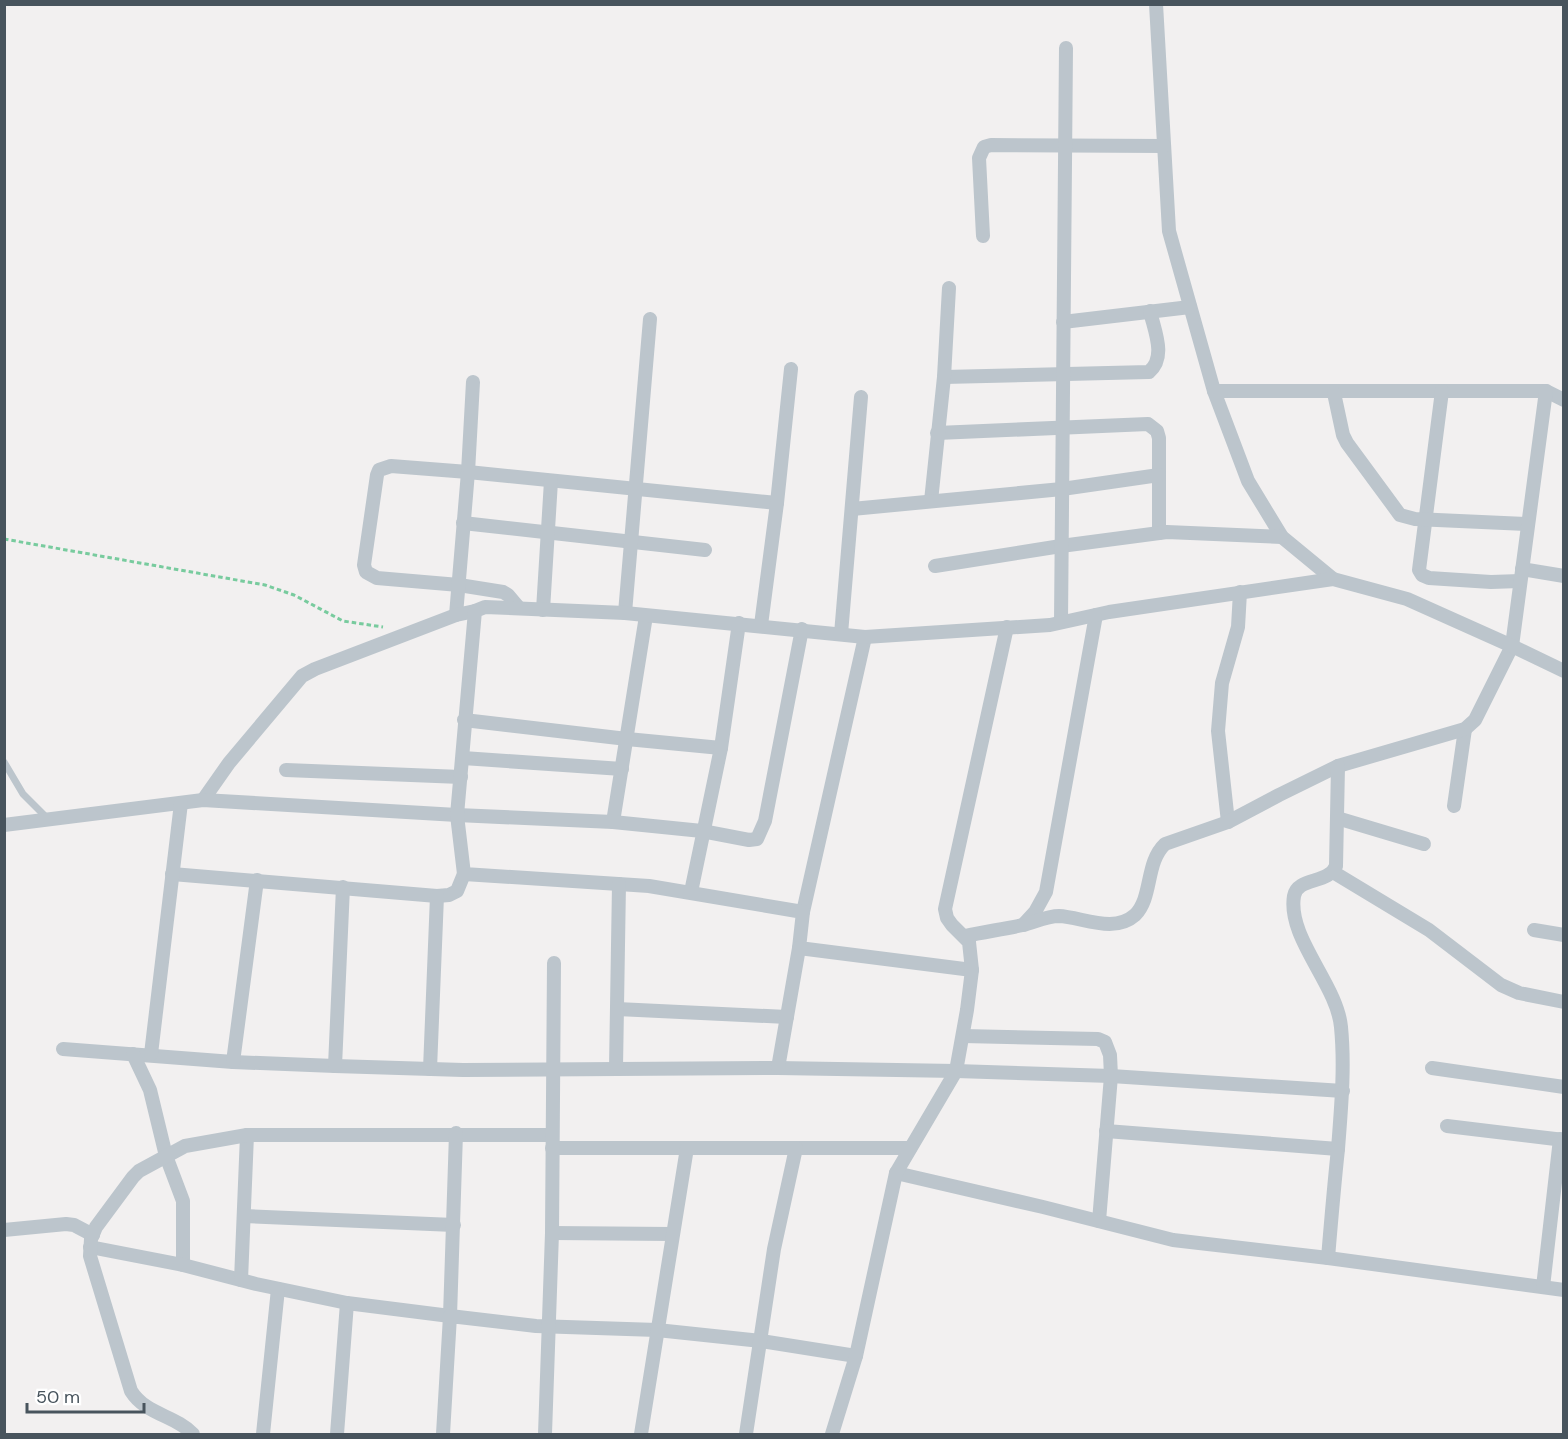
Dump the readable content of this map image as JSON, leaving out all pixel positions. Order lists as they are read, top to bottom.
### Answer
{
  "scale_bar": "50 m"
}
